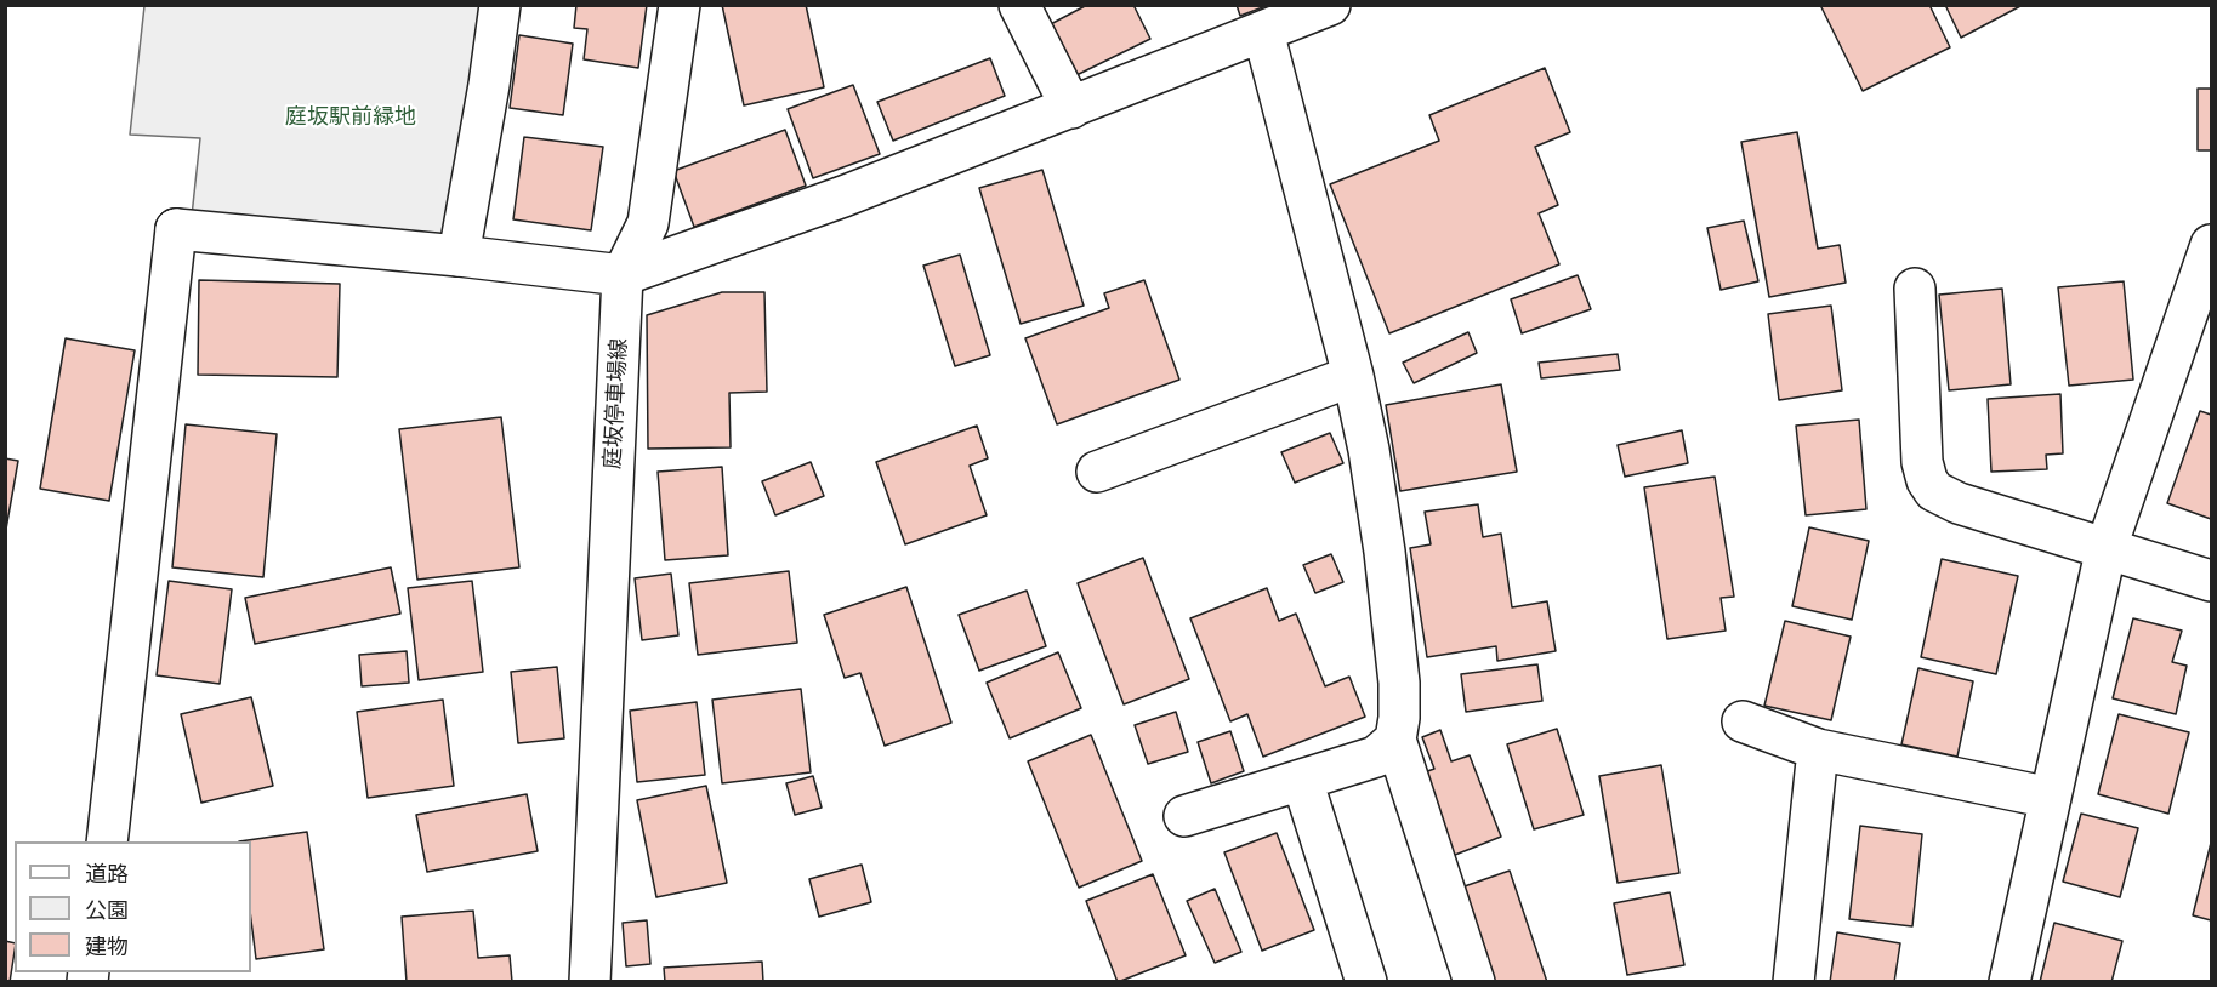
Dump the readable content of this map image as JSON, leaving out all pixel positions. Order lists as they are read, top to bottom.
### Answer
{
  "streets": {
    "street": ["庭坂停車場線"]
  },
  "parks": ["庭坂駅前緑地"],
  "legend": ["道路", "公園", "建物"]
}
